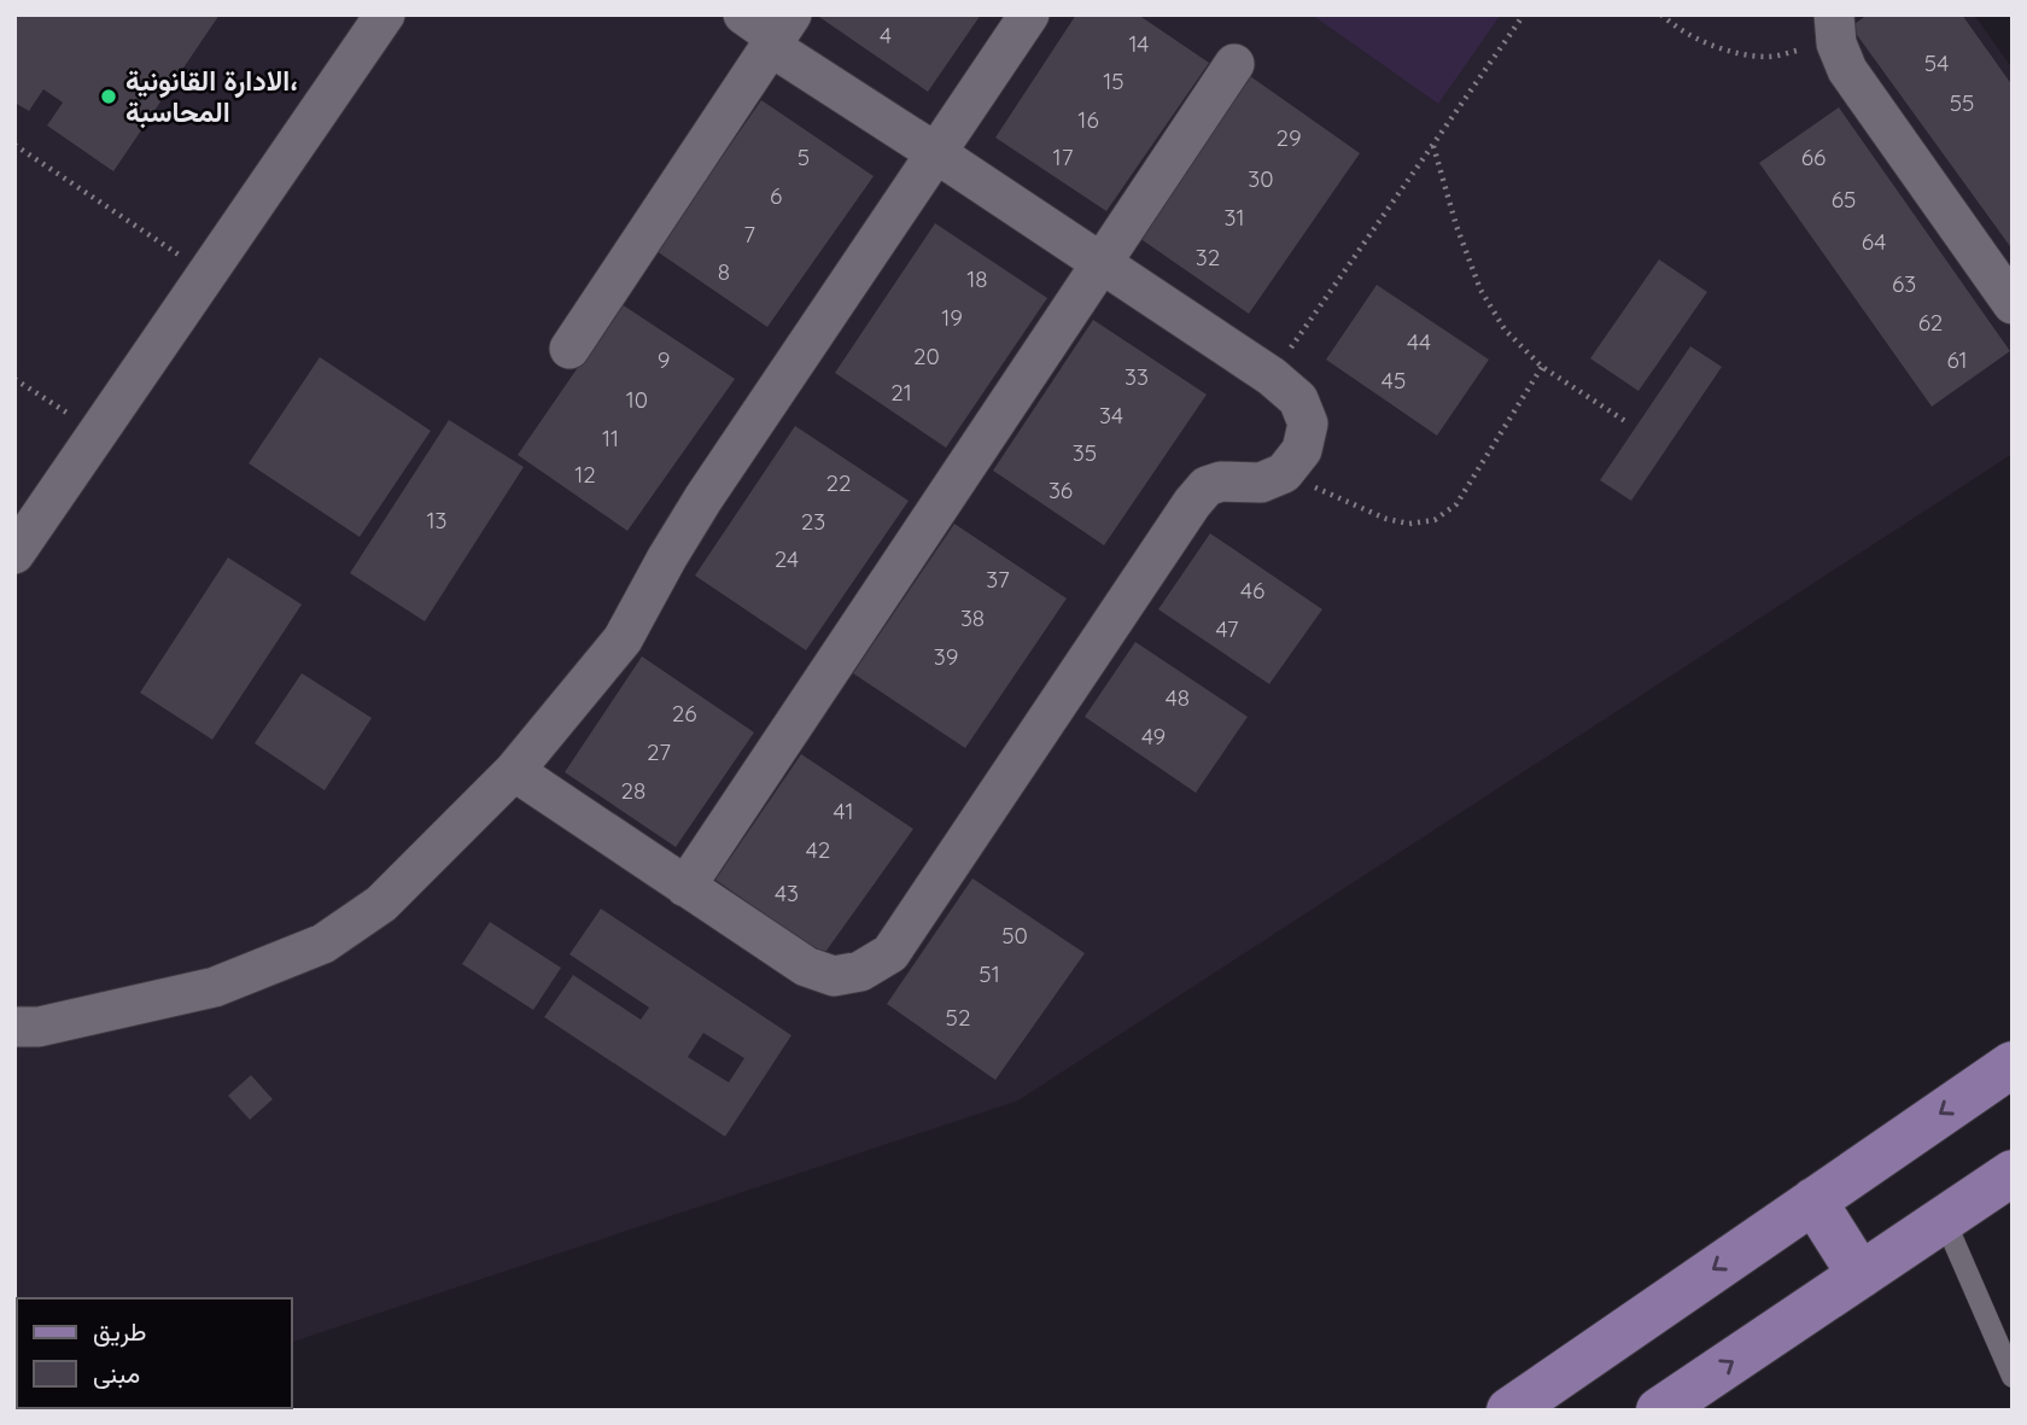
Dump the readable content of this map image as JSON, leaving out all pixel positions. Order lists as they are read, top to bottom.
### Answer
{
  "places": ["الادارة القانونية، المحاسبة"],
  "house_numbers": [
    "4",
    "14",
    "54",
    "15",
    "55",
    "16",
    "29",
    "5",
    "17",
    "66",
    "30",
    "6",
    "65",
    "31",
    "7",
    "64",
    "32",
    "8",
    "18",
    "63",
    "19",
    "62",
    "44",
    "20",
    "9",
    "61",
    "33",
    "45",
    "21",
    "10",
    "34",
    "11",
    "35",
    "12",
    "22",
    "36",
    "13",
    "23",
    "24",
    "37",
    "46",
    "38",
    "47",
    "39",
    "48",
    "26",
    "49",
    "27",
    "28",
    "41",
    "42",
    "43",
    "50",
    "51",
    "52"
  ],
  "legend": ["طريق", "مبنى"]
}
